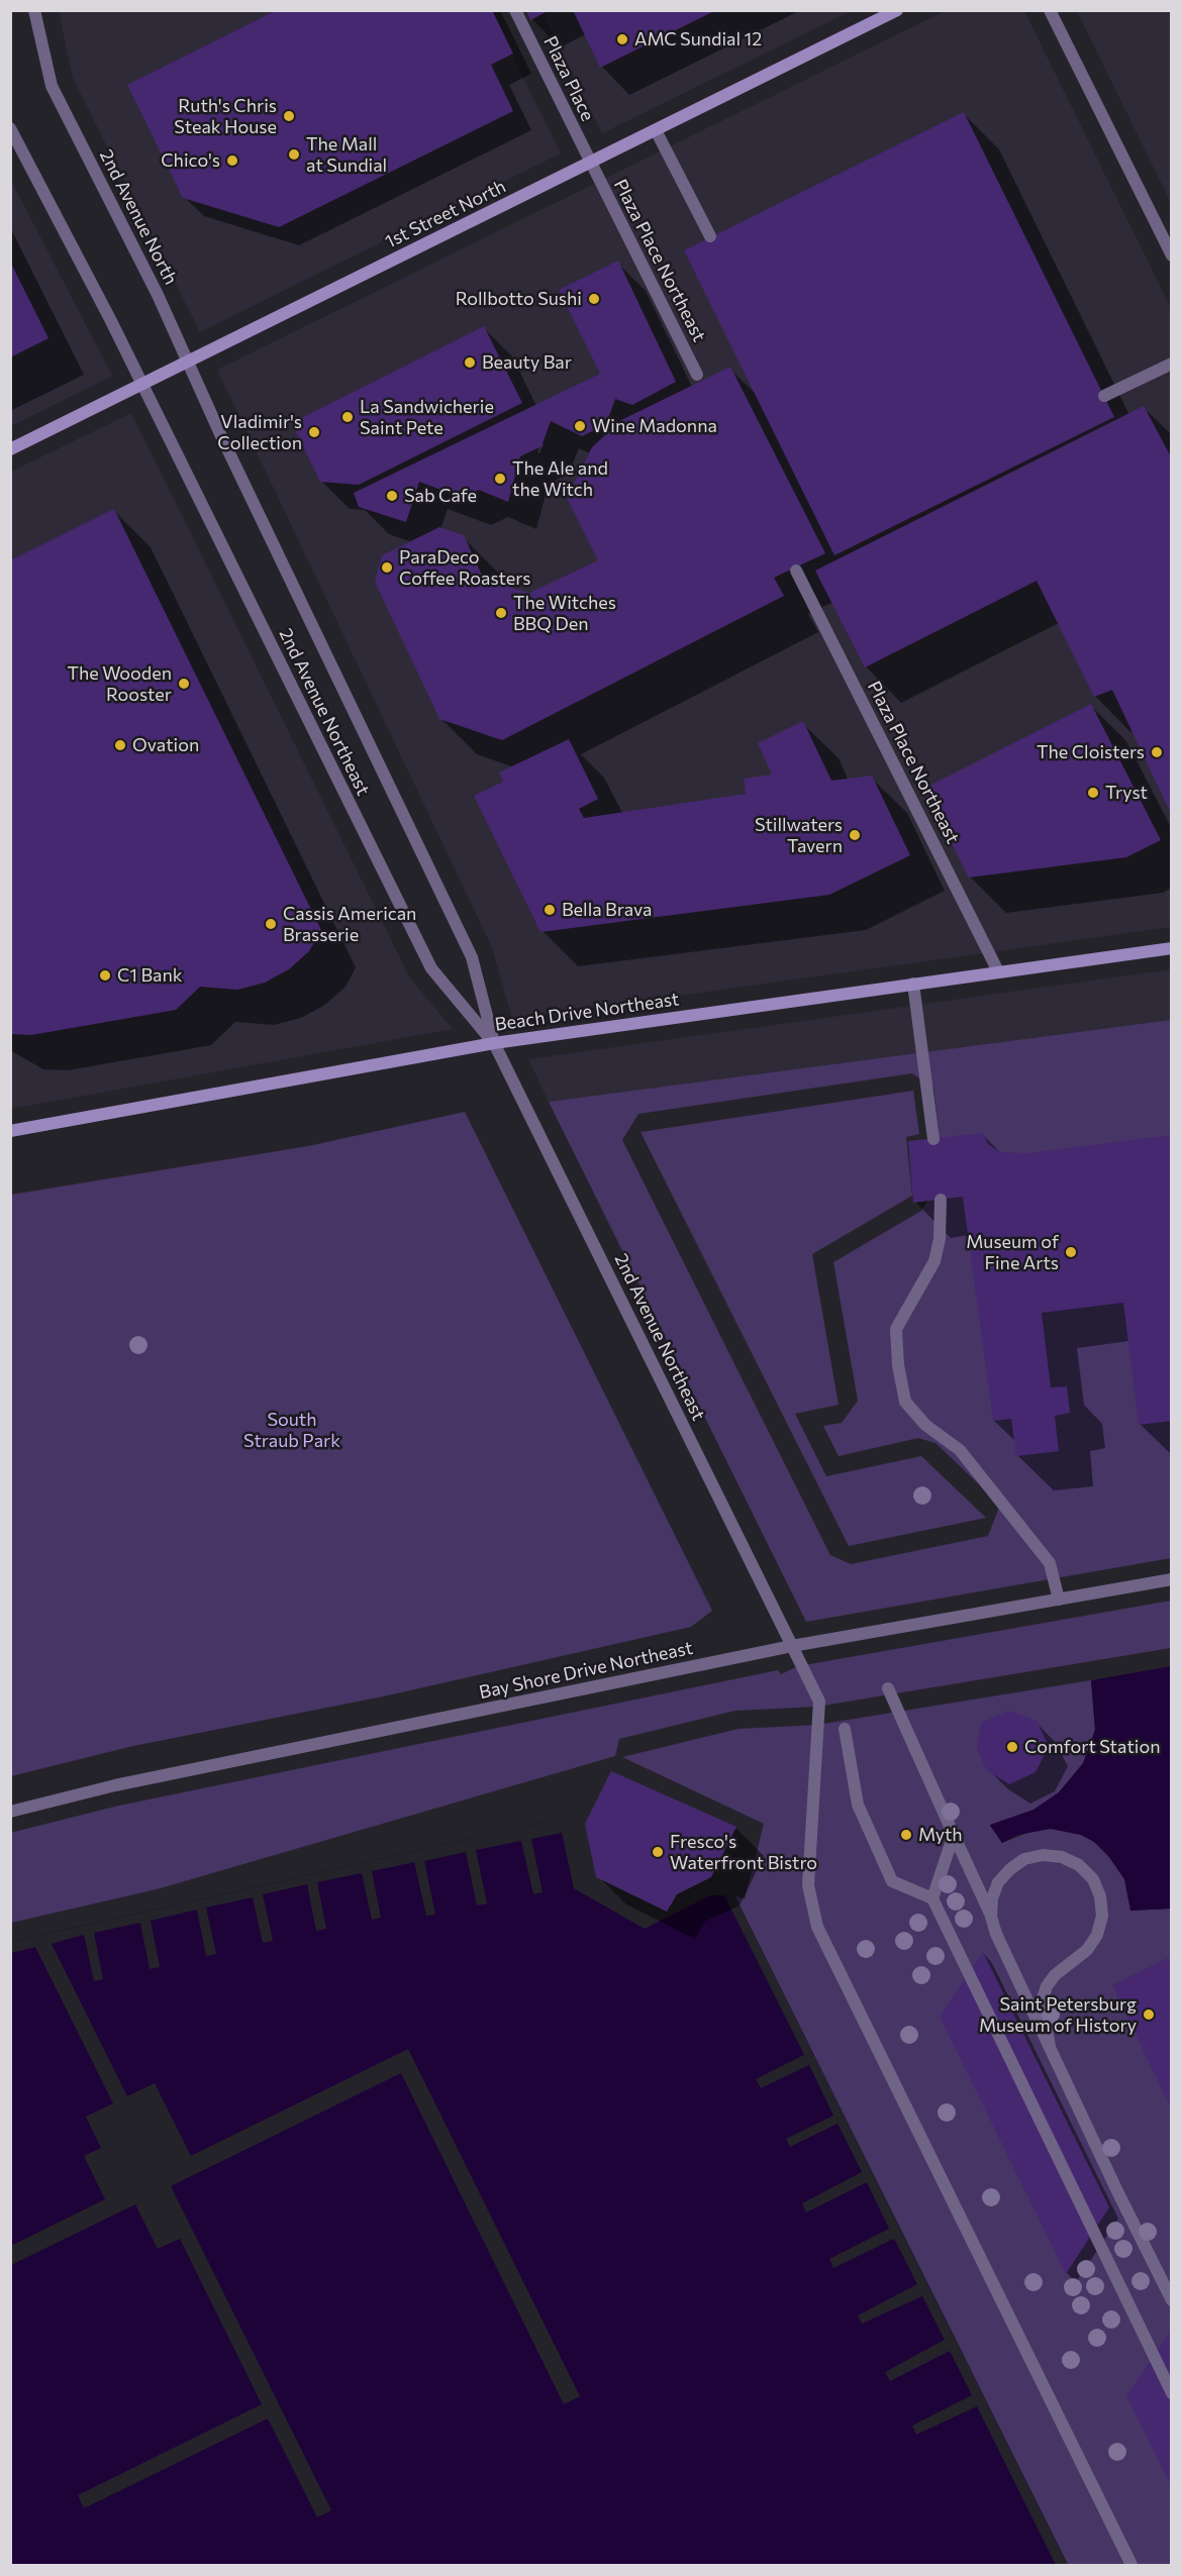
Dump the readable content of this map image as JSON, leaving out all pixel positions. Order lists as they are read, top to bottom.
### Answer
{
  "streets": {
    "street": [
      "Plaza Place",
      "1st Street North",
      "2nd Avenue North",
      "Plaza Place Northeast",
      "2nd Avenue Northeast",
      "Beach Drive Northeast",
      "Bay Shore Drive Northeast"
    ]
  },
  "crossings": [
    ["Plaza Place", "1st Street North"],
    ["Plaza Place", "Plaza Place Northeast"],
    ["1st Street North", "2nd Avenue North"],
    ["1st Street North", "Plaza Place Northeast"],
    ["1st Street North", "2nd Avenue Northeast"],
    ["2nd Avenue North", "2nd Avenue Northeast"],
    ["Plaza Place Northeast", "Beach Drive Northeast"],
    ["2nd Avenue Northeast", "Beach Drive Northeast"],
    ["2nd Avenue Northeast", "Bay Shore Drive Northeast"]
  ],
  "parks": ["South Straub Park"],
  "places": [
    "AMC Sundial 12",
    "Ruth's Chris Steak House",
    "The Mall at Sundial",
    "Chico's",
    "Rollbotto Sushi",
    "Beauty Bar",
    "La Sandwicherie Saint Pete",
    "Wine Madonna",
    "Vladimir's Collection",
    "The Ale and the Witch",
    "Sab Cafe",
    "ParaDeco Coffee Roasters",
    "The Witches BBQ Den",
    "The Wooden Rooster",
    "Ovation",
    "The Cloisters",
    "Tryst",
    "Stillwaters Tavern",
    "Bella Brava",
    "Cassis American Brasserie",
    "C1 Bank",
    "Museum of Fine Arts",
    "Comfort Station",
    "Myth",
    "Fresco's Waterfront Bistro",
    "Saint Petersburg Museum of History"
  ]
}
